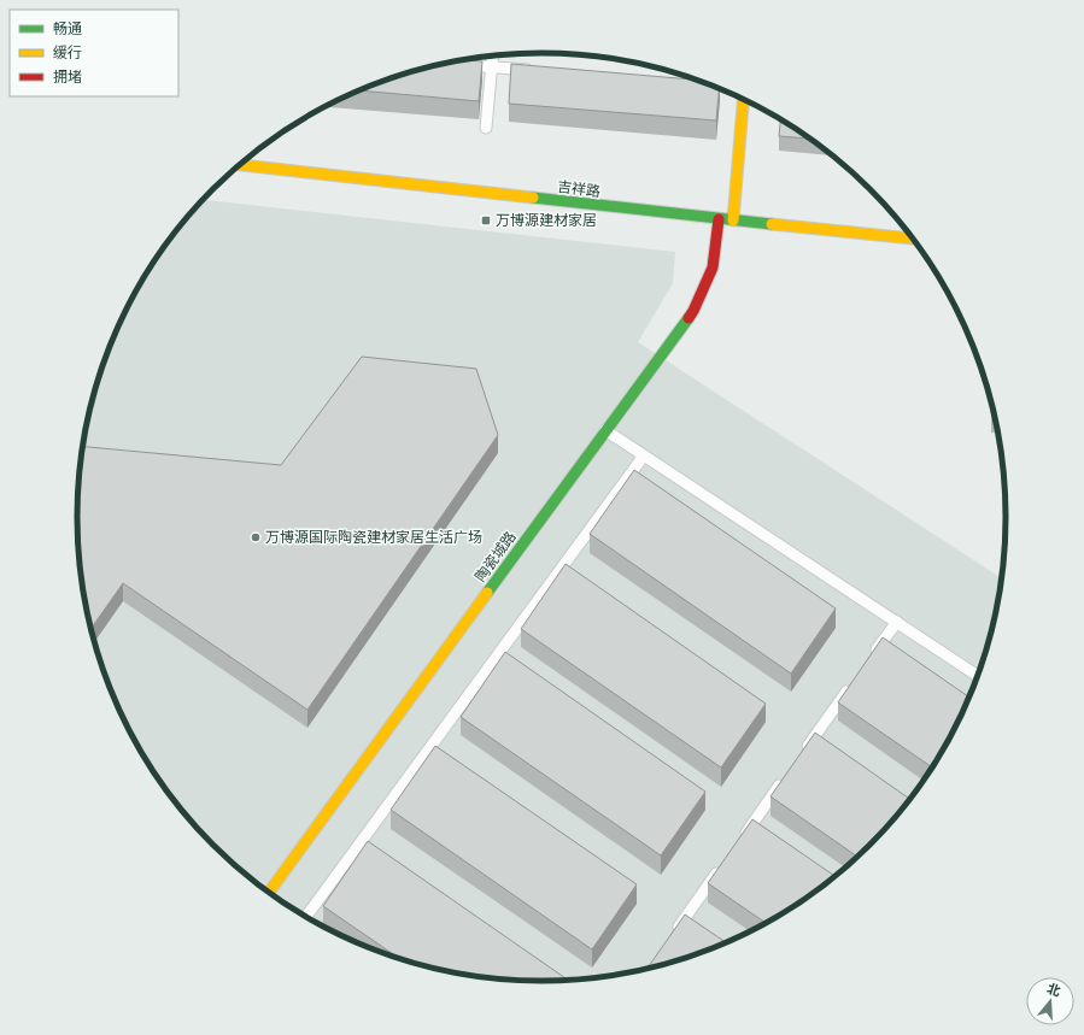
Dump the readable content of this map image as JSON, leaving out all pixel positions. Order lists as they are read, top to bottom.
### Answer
{
  "streets": {
    "street": ["吉祥路", "陶瓷城路"]
  },
  "crossings": [
    ["吉祥路", "陶瓷城路"]
  ],
  "places": {
    "transit": ["万博源建材家居"],
    "other": ["万博源国际陶瓷建材家居生活广场"]
  },
  "legend": ["畅通", "缓行", "拥堵"],
  "north": "top"
}
